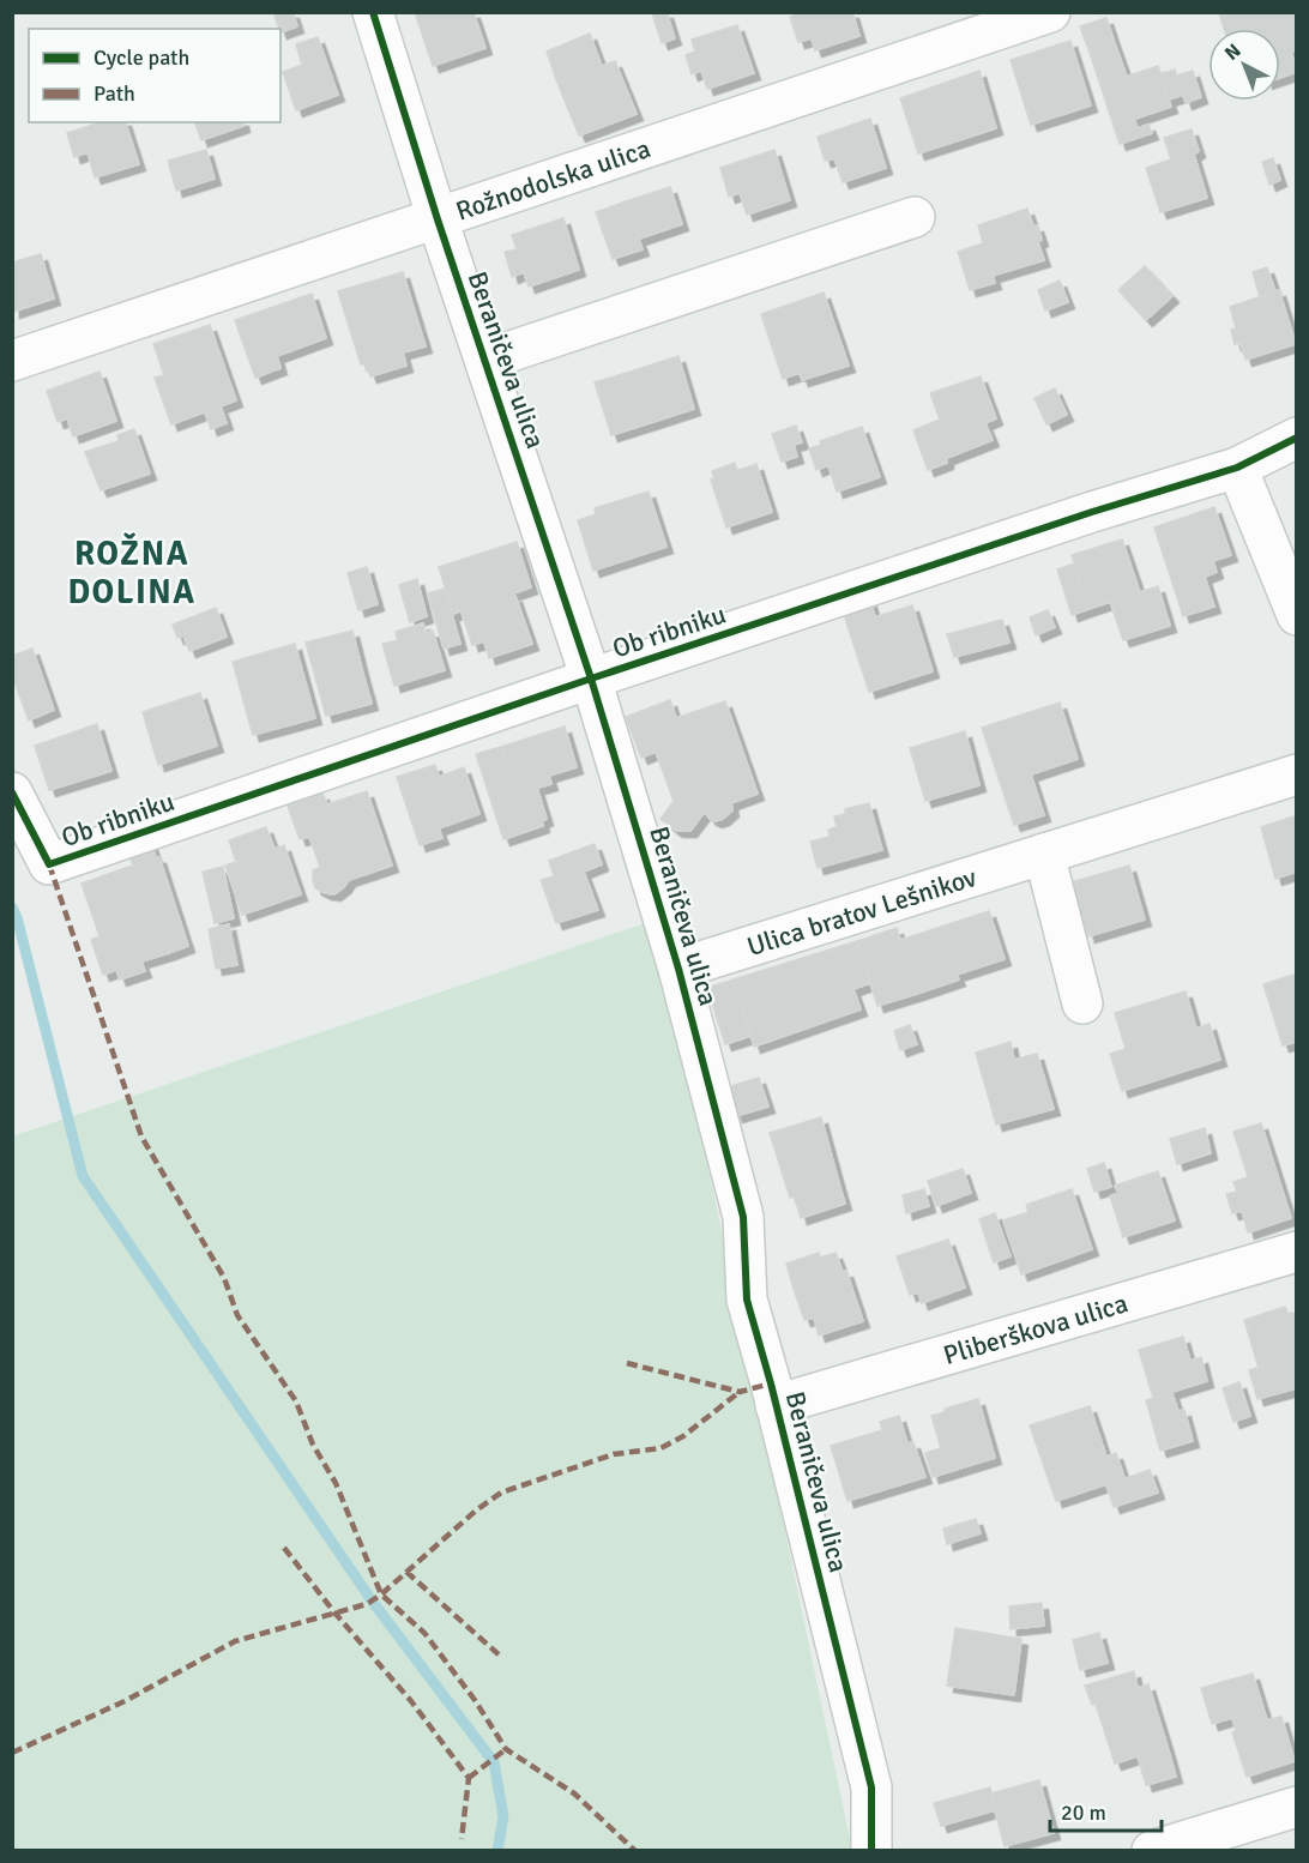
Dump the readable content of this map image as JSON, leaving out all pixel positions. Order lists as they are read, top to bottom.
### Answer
{
  "streets": {
    "street": [
      "Rožnodolska ulica",
      "Beraničeva ulica",
      "Ob ribniku",
      "Ulica bratov Lešnikov",
      "Pliberškova ulica"
    ]
  },
  "crossings": [
    ["Rožnodolska ulica", "Beraničeva ulica"],
    ["Beraničeva ulica", "Ob ribniku"],
    ["Beraničeva ulica", "Ulica bratov Lešnikov"],
    ["Beraničeva ulica", "Pliberškova ulica"]
  ],
  "districts": ["ROŽNA DOLINA"],
  "legend": ["Cycle path", "Path"],
  "scale_bar": "20 m",
  "north": "top left"
}
